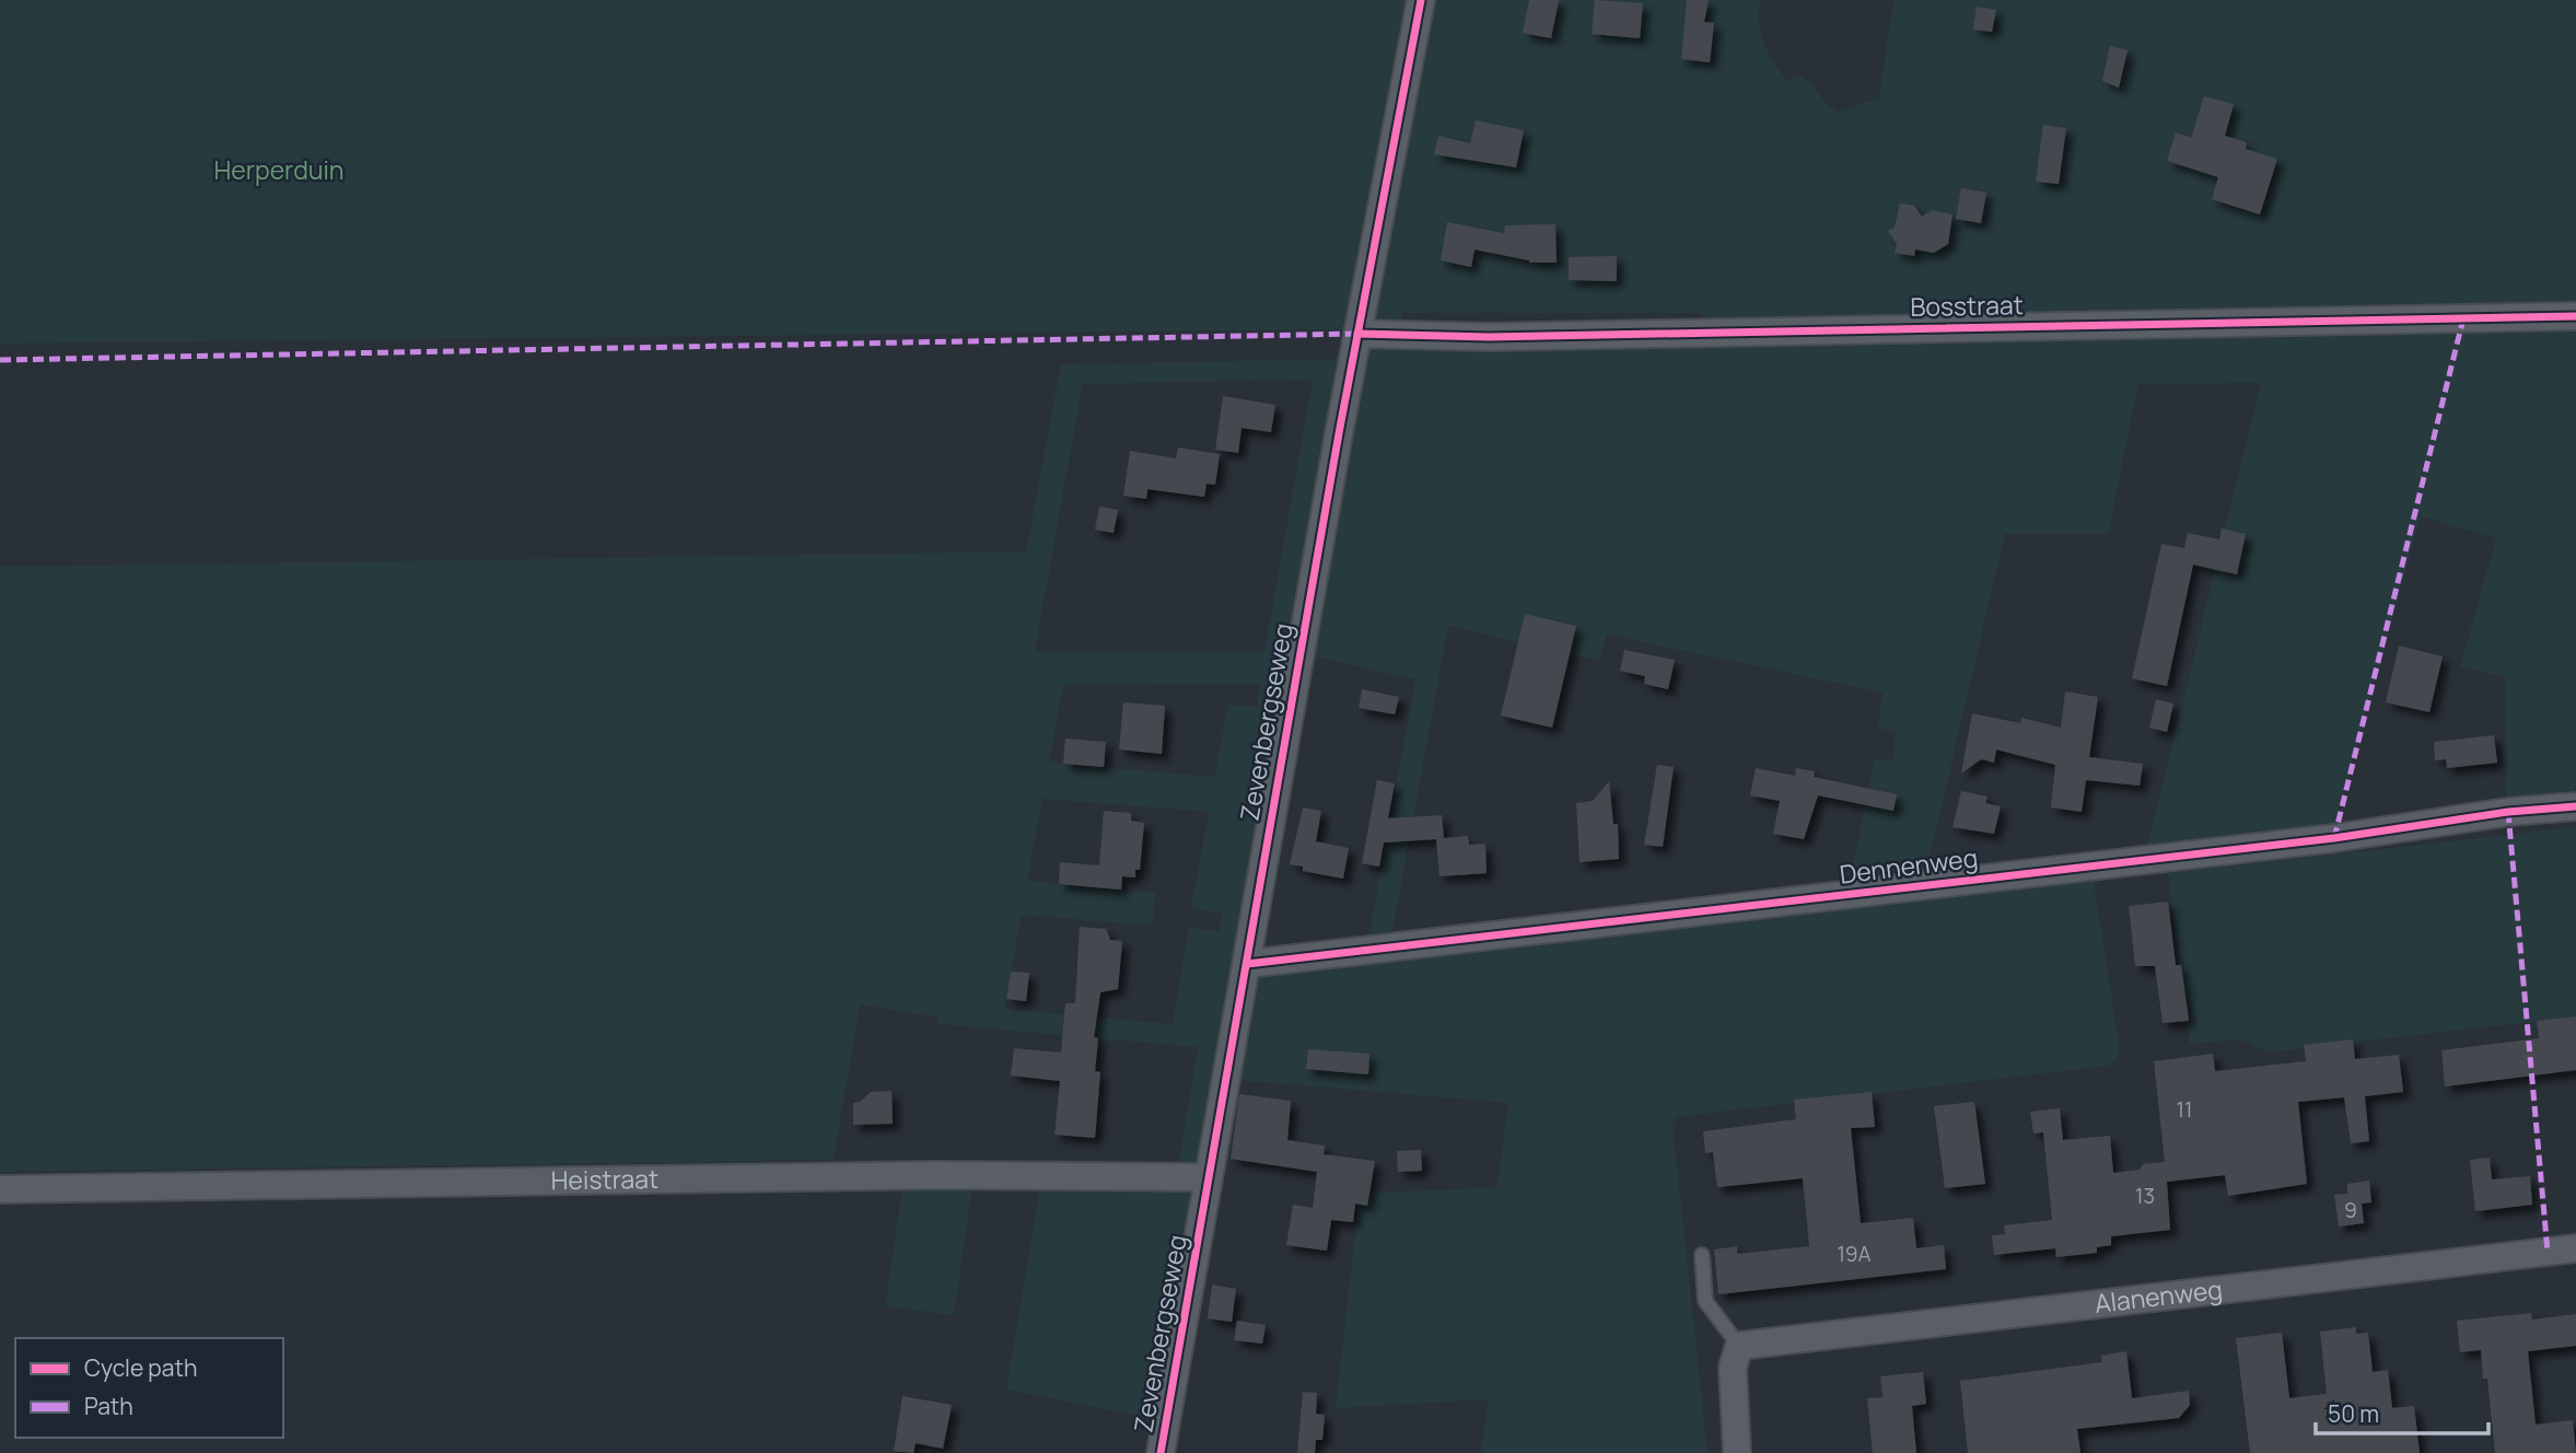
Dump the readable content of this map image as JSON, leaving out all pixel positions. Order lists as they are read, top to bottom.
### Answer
{
  "streets": {
    "street": [
      "Bosstraat",
      "Zevenbergseweg",
      "Dennenweg",
      "Heistraat",
      "Alanenweg"
    ]
  },
  "crossings": [
    ["Bosstraat", "Zevenbergseweg"],
    ["Zevenbergseweg", "Dennenweg"],
    ["Zevenbergseweg", "Heistraat"]
  ],
  "parks": ["Herperduin"],
  "house_numbers": [
    "11",
    "13",
    "9",
    "19A"
  ],
  "legend": ["Cycle path", "Path"],
  "scale_bar": "50 m"
}
